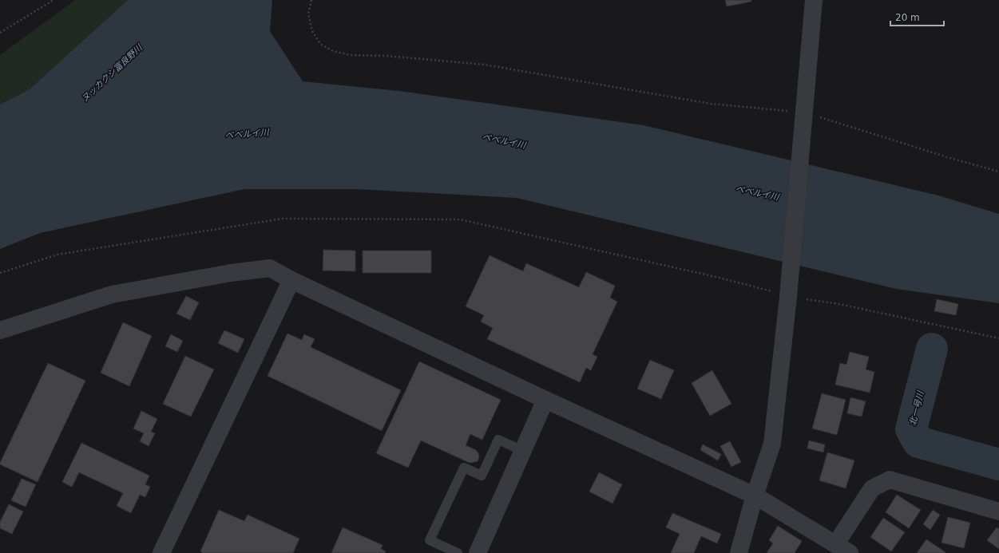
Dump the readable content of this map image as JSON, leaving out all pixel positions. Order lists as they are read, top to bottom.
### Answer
{
  "water": ["ヌッカクシ富良野川", "ベベルイ川", "北一号川"],
  "scale_bar": "20 m"
}
